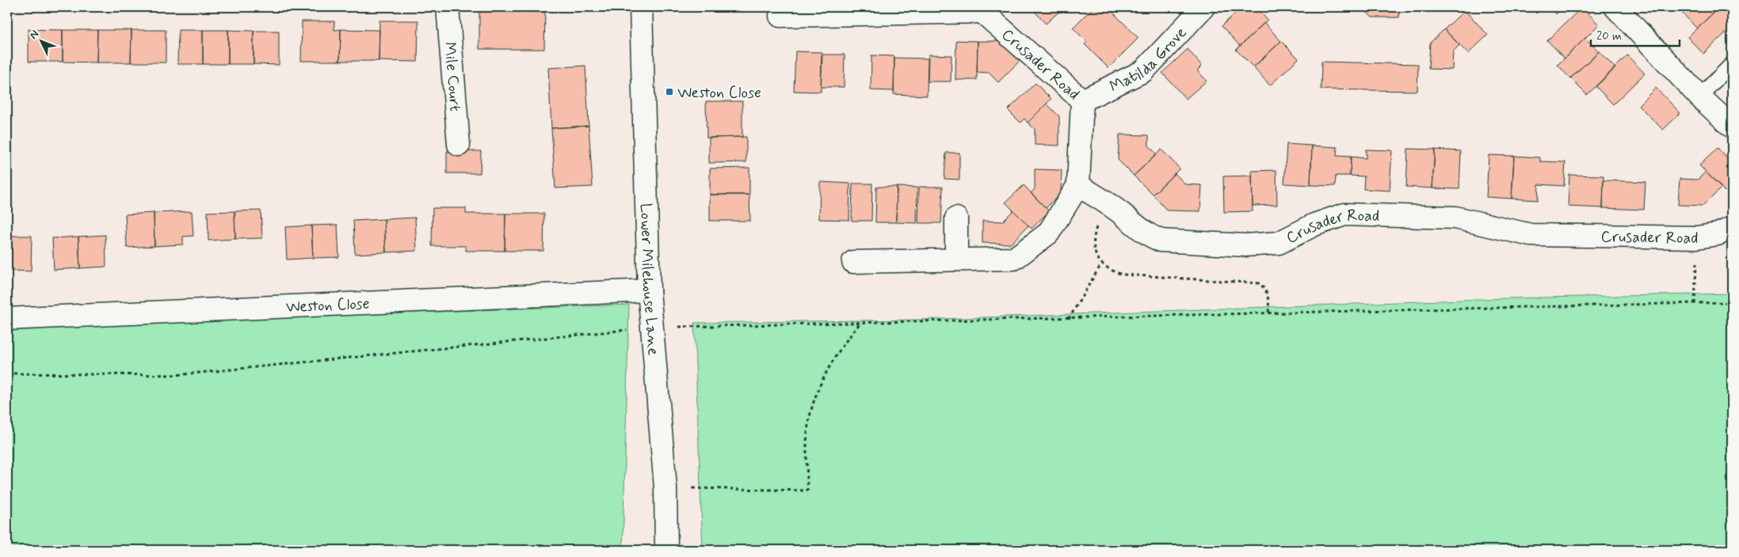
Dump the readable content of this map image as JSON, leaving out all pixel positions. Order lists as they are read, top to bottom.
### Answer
{
  "streets": {
    "street": [
      "Matilda Grove",
      "Crusader Road",
      "Mile Court",
      "Lower Milehouse Lane",
      "Weston Close"
    ]
  },
  "crossings": [
    ["Matilda Grove", "Crusader Road"],
    ["Lower Milehouse Lane", "Weston Close"]
  ],
  "places": {
    "transit": ["Weston Close"]
  },
  "scale_bar": "20 m",
  "north": "top left"
}
